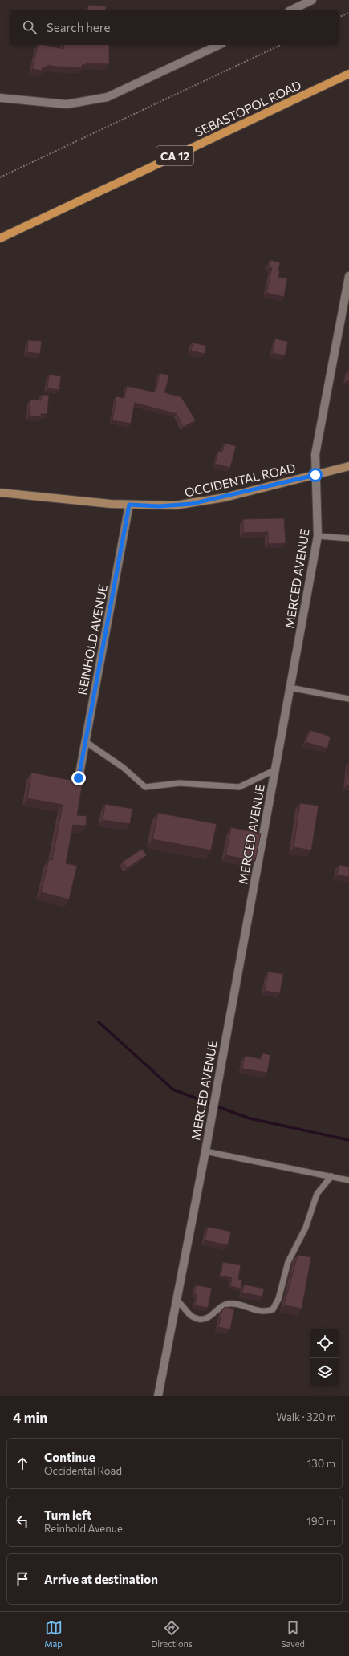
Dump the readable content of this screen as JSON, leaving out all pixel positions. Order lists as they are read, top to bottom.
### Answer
{
  "streets": {
    "main road": ["SEBASTOPOL ROAD", "CA 12"],
    "street": ["OCCIDENTAL ROAD", "MERCED AVENUE", "REINHOLD AVENUE"]
  },
  "crossings": [
    ["OCCIDENTAL ROAD", "MERCED AVENUE"],
    ["OCCIDENTAL ROAD", "REINHOLD AVENUE"]
  ],
  "page": {
    "search": "Search here",
    "heading": ["4 min", "Walk · 320 m"],
    "list": [
      ["Continue", "Occidental Road", "130 m"],
      ["Turn left", "Reinhold Avenue", "190 m"],
      "Arrive at destination"
    ],
    "nav": ["Map", "Directions", "Saved"]
  }
}
